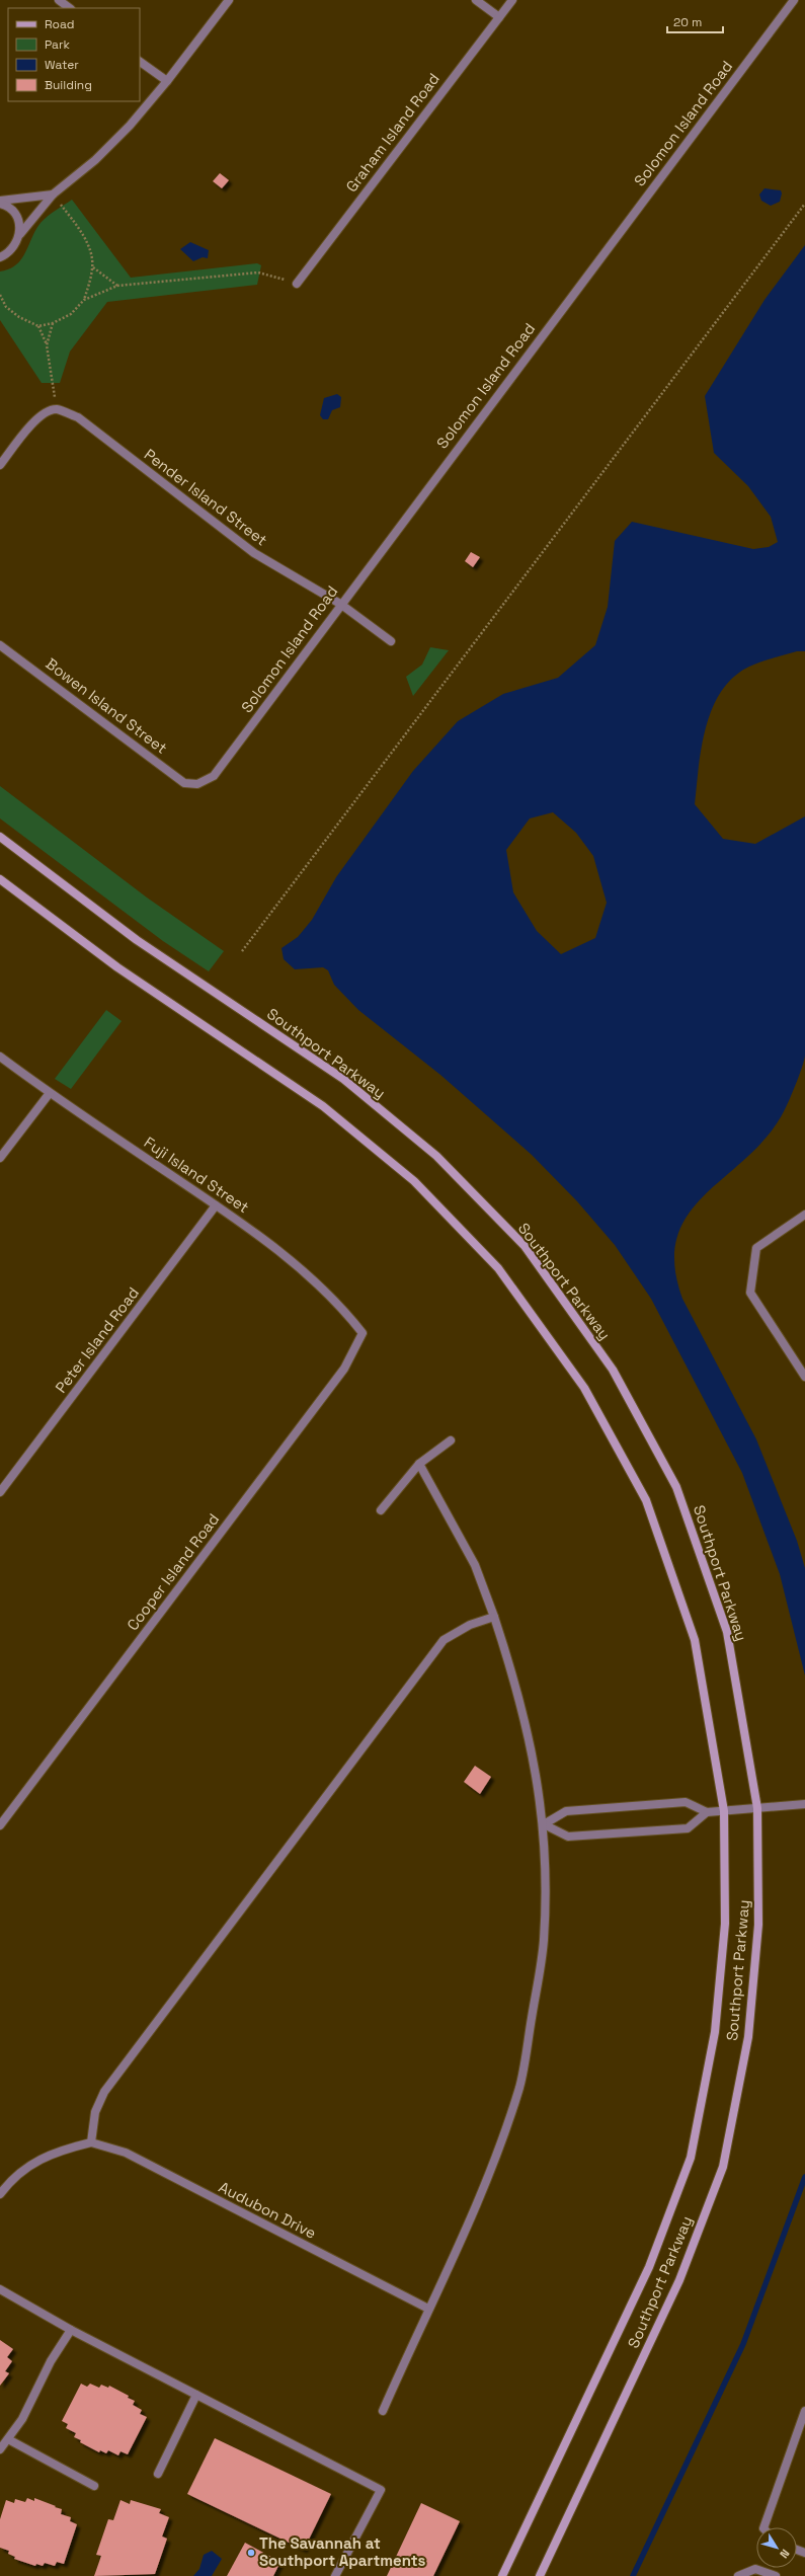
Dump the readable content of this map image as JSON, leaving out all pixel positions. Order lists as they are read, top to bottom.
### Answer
{
  "streets": {
    "main road": ["Southport Parkway"],
    "street": [
      "Solomon Island Road",
      "Graham Island Road",
      "Pender Island Street",
      "Bowen Island Street",
      "Fuji Island Street",
      "Peter Island Road",
      "Cooper Island Road",
      "Audubon Drive"
    ]
  },
  "crossings": [
    ["Solomon Island Road", "Pender Island Street"],
    ["Solomon Island Road", "Bowen Island Street"],
    ["Fuji Island Street", "Peter Island Road"],
    ["Fuji Island Street", "Cooper Island Road"]
  ],
  "places": ["The Savannah at Southport Apartments"],
  "legend": [
    "Road",
    "Park",
    "Water",
    "Building"
  ],
  "scale_bar": "20 m",
  "north": "bottom right"
}
